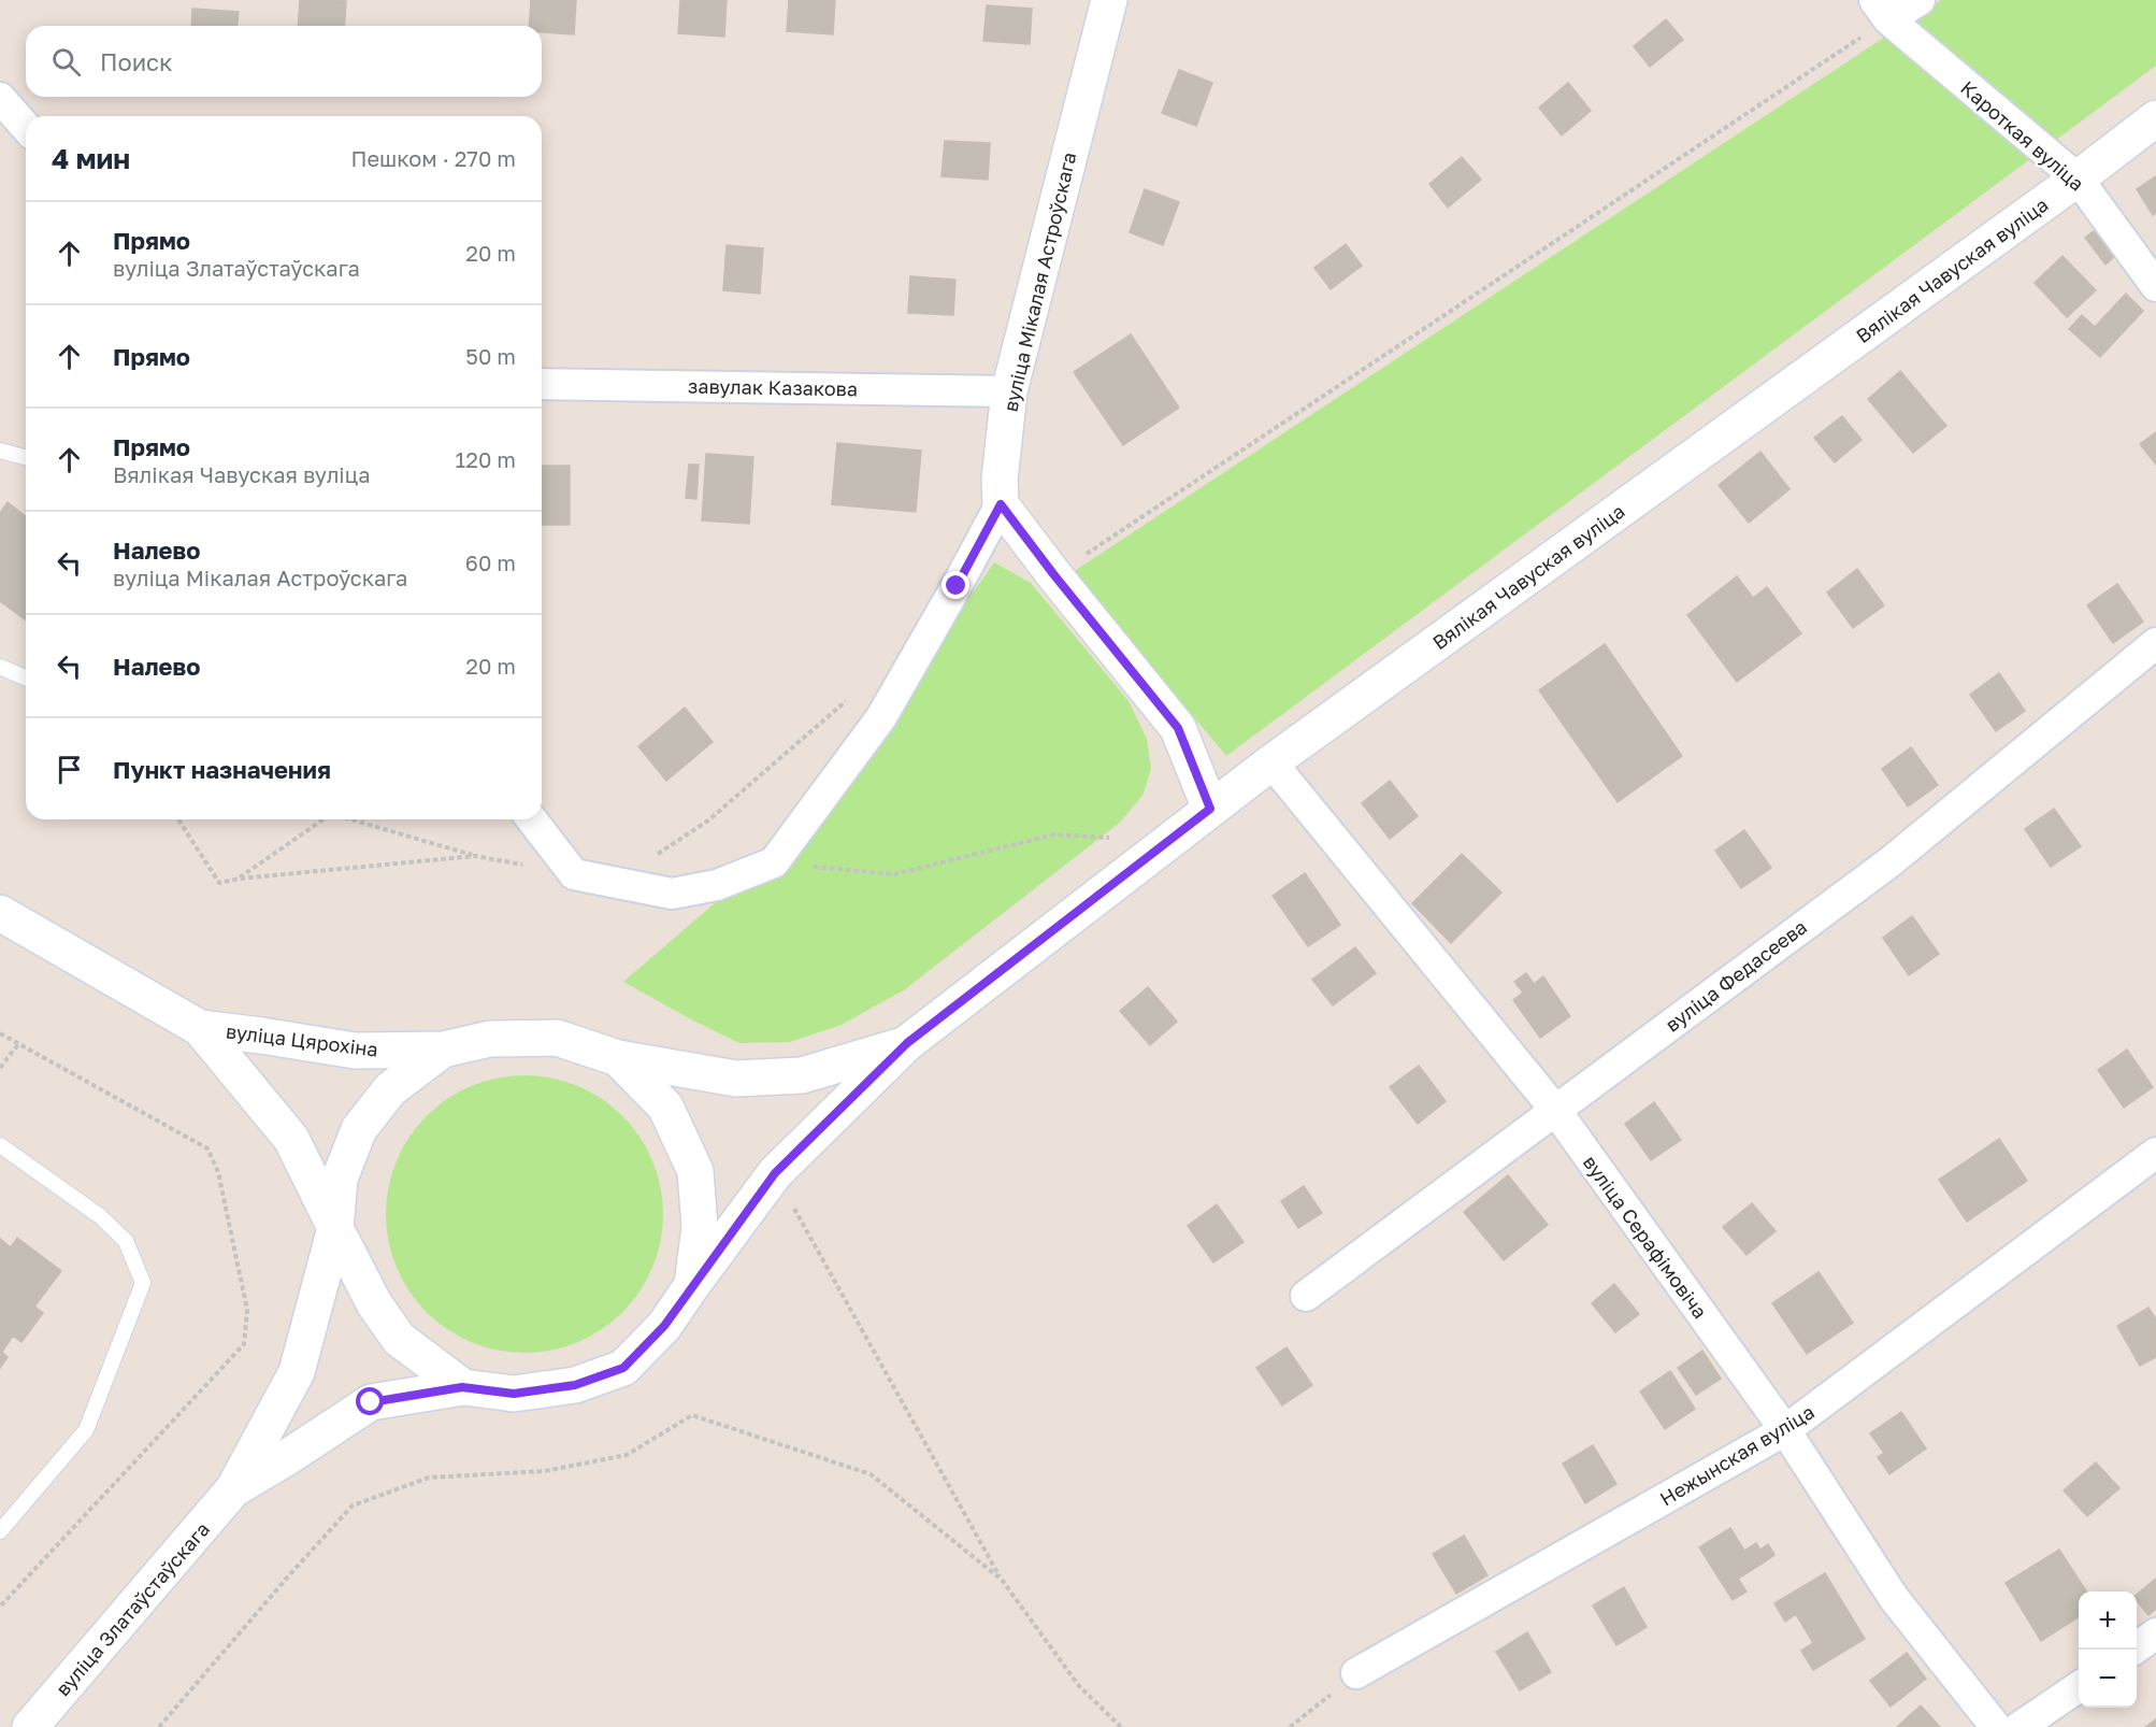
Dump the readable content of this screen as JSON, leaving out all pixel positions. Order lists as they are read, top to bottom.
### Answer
{
  "streets": {
    "main road": [
      "Вялікая Чавуская вуліца",
      "вуліца Мікалая Астроўскага",
      "вуліца Цярохіна",
      "вуліца Златаўстаўскага"
    ],
    "street": [
      "Кароткая вуліца",
      "завулак Казакова",
      "вуліца Федасеева",
      "вуліца Серафімовіча",
      "Нежынская вуліца"
    ]
  },
  "crossings": [
    ["Кароткая вуліца", "Вялікая Чавуская вуліца"],
    ["Вялікая Чавуская вуліца", "вуліца Цярохіна"],
    ["Вялікая Чавуская вуліца", "вуліца Серафімовіча"],
    ["Вялікая Чавуская вуліца", "вуліца Златаўстаўскага"],
    ["вуліца Мікалая Астроўскага", "завулак Казакова"],
    ["вуліца Федасеева", "вуліца Серафімовіча"],
    ["вуліца Цярохіна", "вуліца Златаўстаўскага"],
    ["вуліца Серафімовіча", "Нежынская вуліца"]
  ],
  "page": {
    "search": "Поиск",
    "heading": ["4 мин", "Пешком · 270 m"],
    "list": [
      ["Прямо", "вуліца Златаўстаўскага", "20 m"],
      ["Прямо", "50 m"],
      ["Прямо", "Вялікая Чавуская вуліца", "120 m"],
      ["Налево", "вуліца Мікалая Астроўскага", "60 m"],
      ["Налево", "20 m"],
      "Пункт назначения"
    ],
    "map_buttons": ["+", "−"]
  }
}
